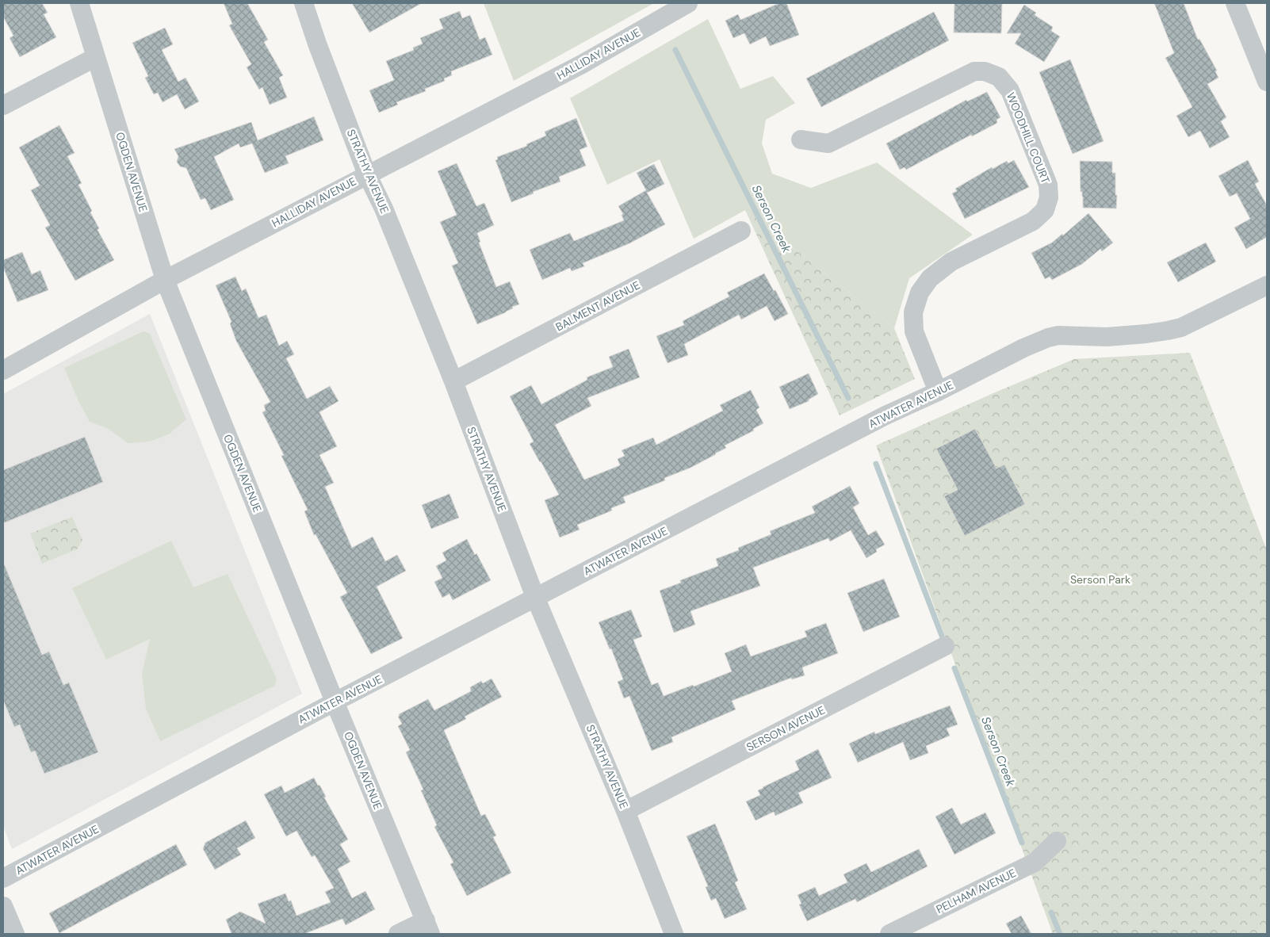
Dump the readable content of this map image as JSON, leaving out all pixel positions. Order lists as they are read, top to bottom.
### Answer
{
  "streets": {
    "street": [
      "HALLIDAY AVENUE",
      "WOODHILL COURT",
      "STRATHY AVENUE",
      "OGDEN AVENUE",
      "BALMENT AVENUE",
      "ATWATER AVENUE",
      "SERSON AVENUE",
      "PELHAM AVENUE"
    ]
  },
  "crossings": [
    ["HALLIDAY AVENUE", "STRATHY AVENUE"],
    ["HALLIDAY AVENUE", "OGDEN AVENUE"],
    ["WOODHILL COURT", "ATWATER AVENUE"],
    ["STRATHY AVENUE", "BALMENT AVENUE"],
    ["STRATHY AVENUE", "ATWATER AVENUE"],
    ["STRATHY AVENUE", "SERSON AVENUE"],
    ["OGDEN AVENUE", "ATWATER AVENUE"]
  ],
  "water": ["Serson Creek"],
  "parks": ["Serson Park"]
}
